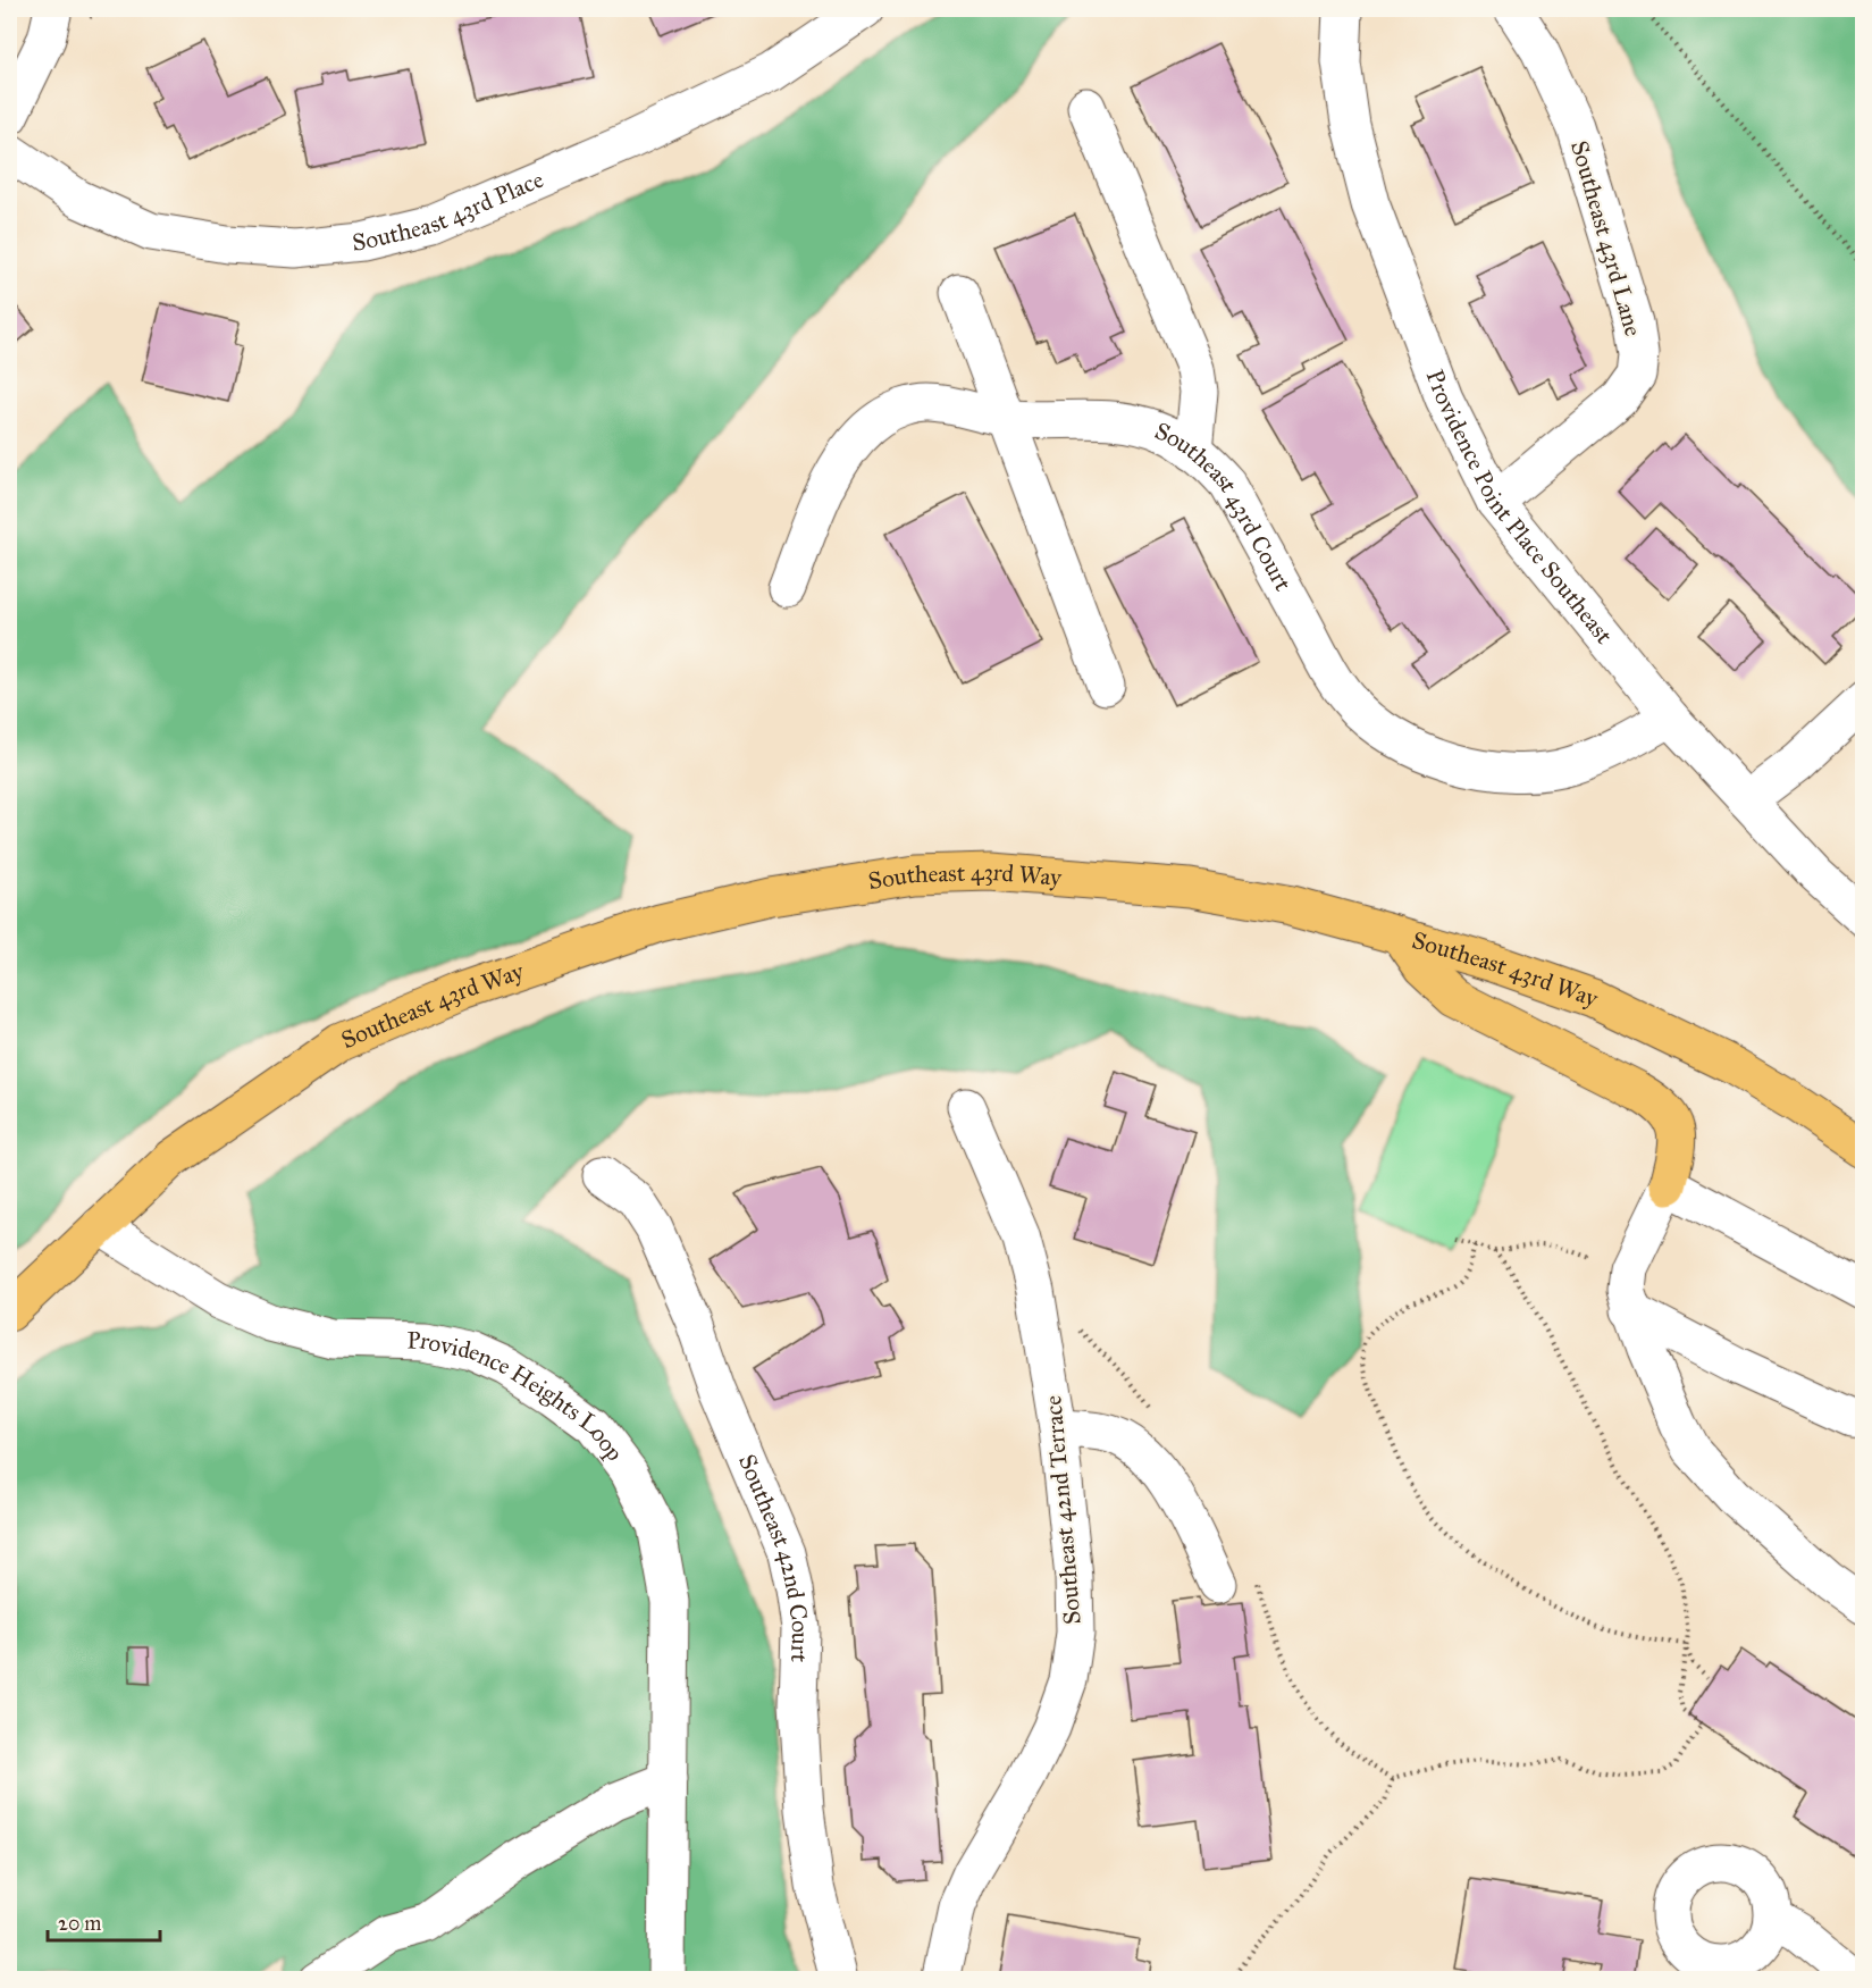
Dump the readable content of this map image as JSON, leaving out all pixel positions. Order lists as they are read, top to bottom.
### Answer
{
  "streets": {
    "main road": ["Southeast 43rd Way"],
    "street": [
      "Southeast 43rd Place",
      "Southeast 43rd Lane",
      "Providence Point Place Southeast",
      "Southeast 43rd Court",
      "Providence Heights Loop",
      "Southeast 42nd Terrace",
      "Southeast 42nd Court"
    ]
  },
  "crossings": [
    ["Southeast 43rd Lane", "Providence Point Place Southeast"],
    ["Providence Point Place Southeast", "Southeast 43rd Court"],
    ["Southeast 43rd Way", "Providence Heights Loop"]
  ],
  "scale_bar": "20 m"
}
